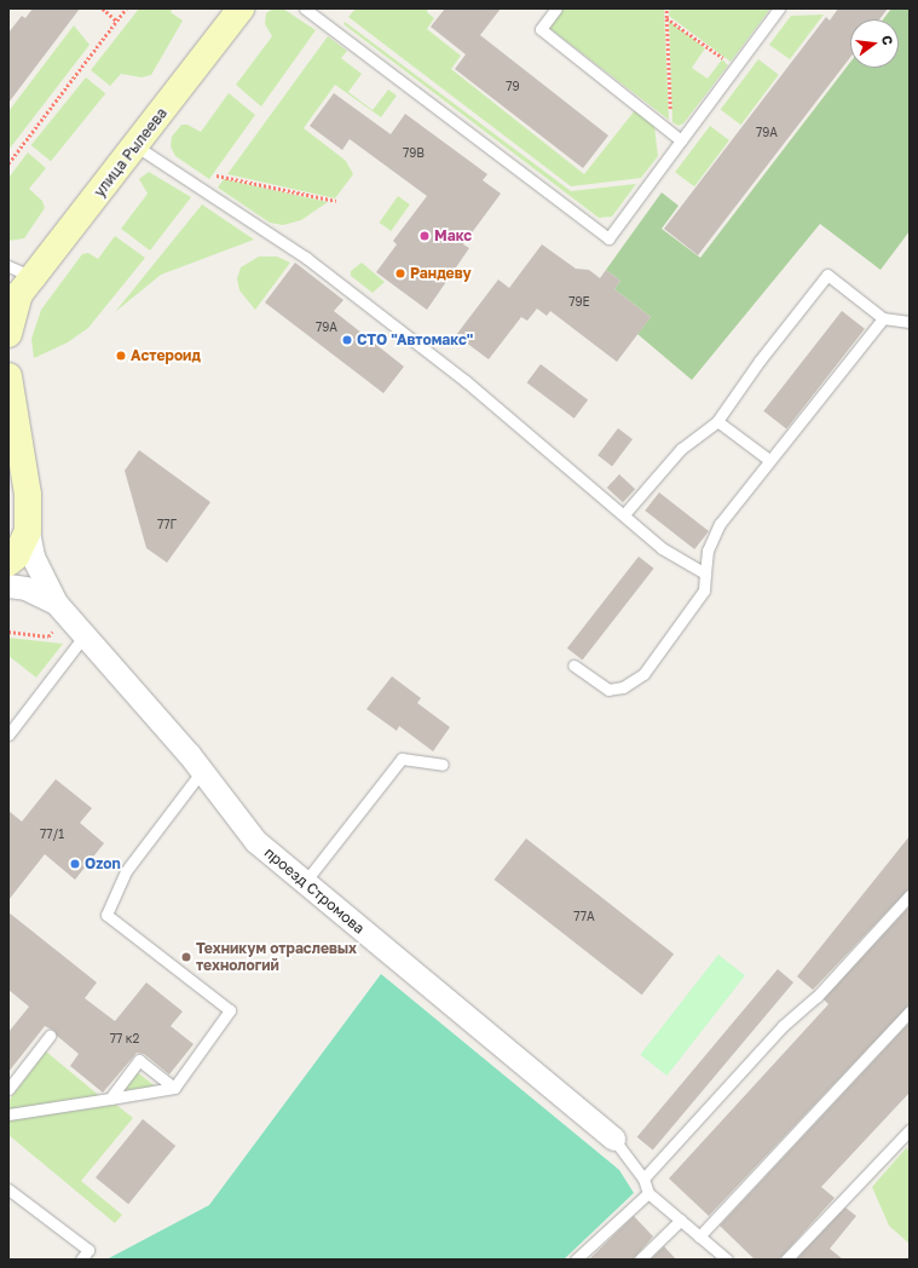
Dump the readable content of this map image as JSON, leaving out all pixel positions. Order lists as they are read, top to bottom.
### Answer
{
  "streets": {
    "main road": ["улица Рылеева"],
    "street": ["проезд Стромова"]
  },
  "places": [
    "Макс",
    "Рандеву",
    "СТО \"Автомакс\"",
    "Астероид",
    "Ozon",
    "Техникум отраслевых технологий"
  ],
  "house_numbers": [
    "79",
    "79А",
    "79В",
    "79Е",
    "79А",
    "77Г",
    "77/1",
    "77А",
    "77 к2"
  ],
  "north": "right"
}
